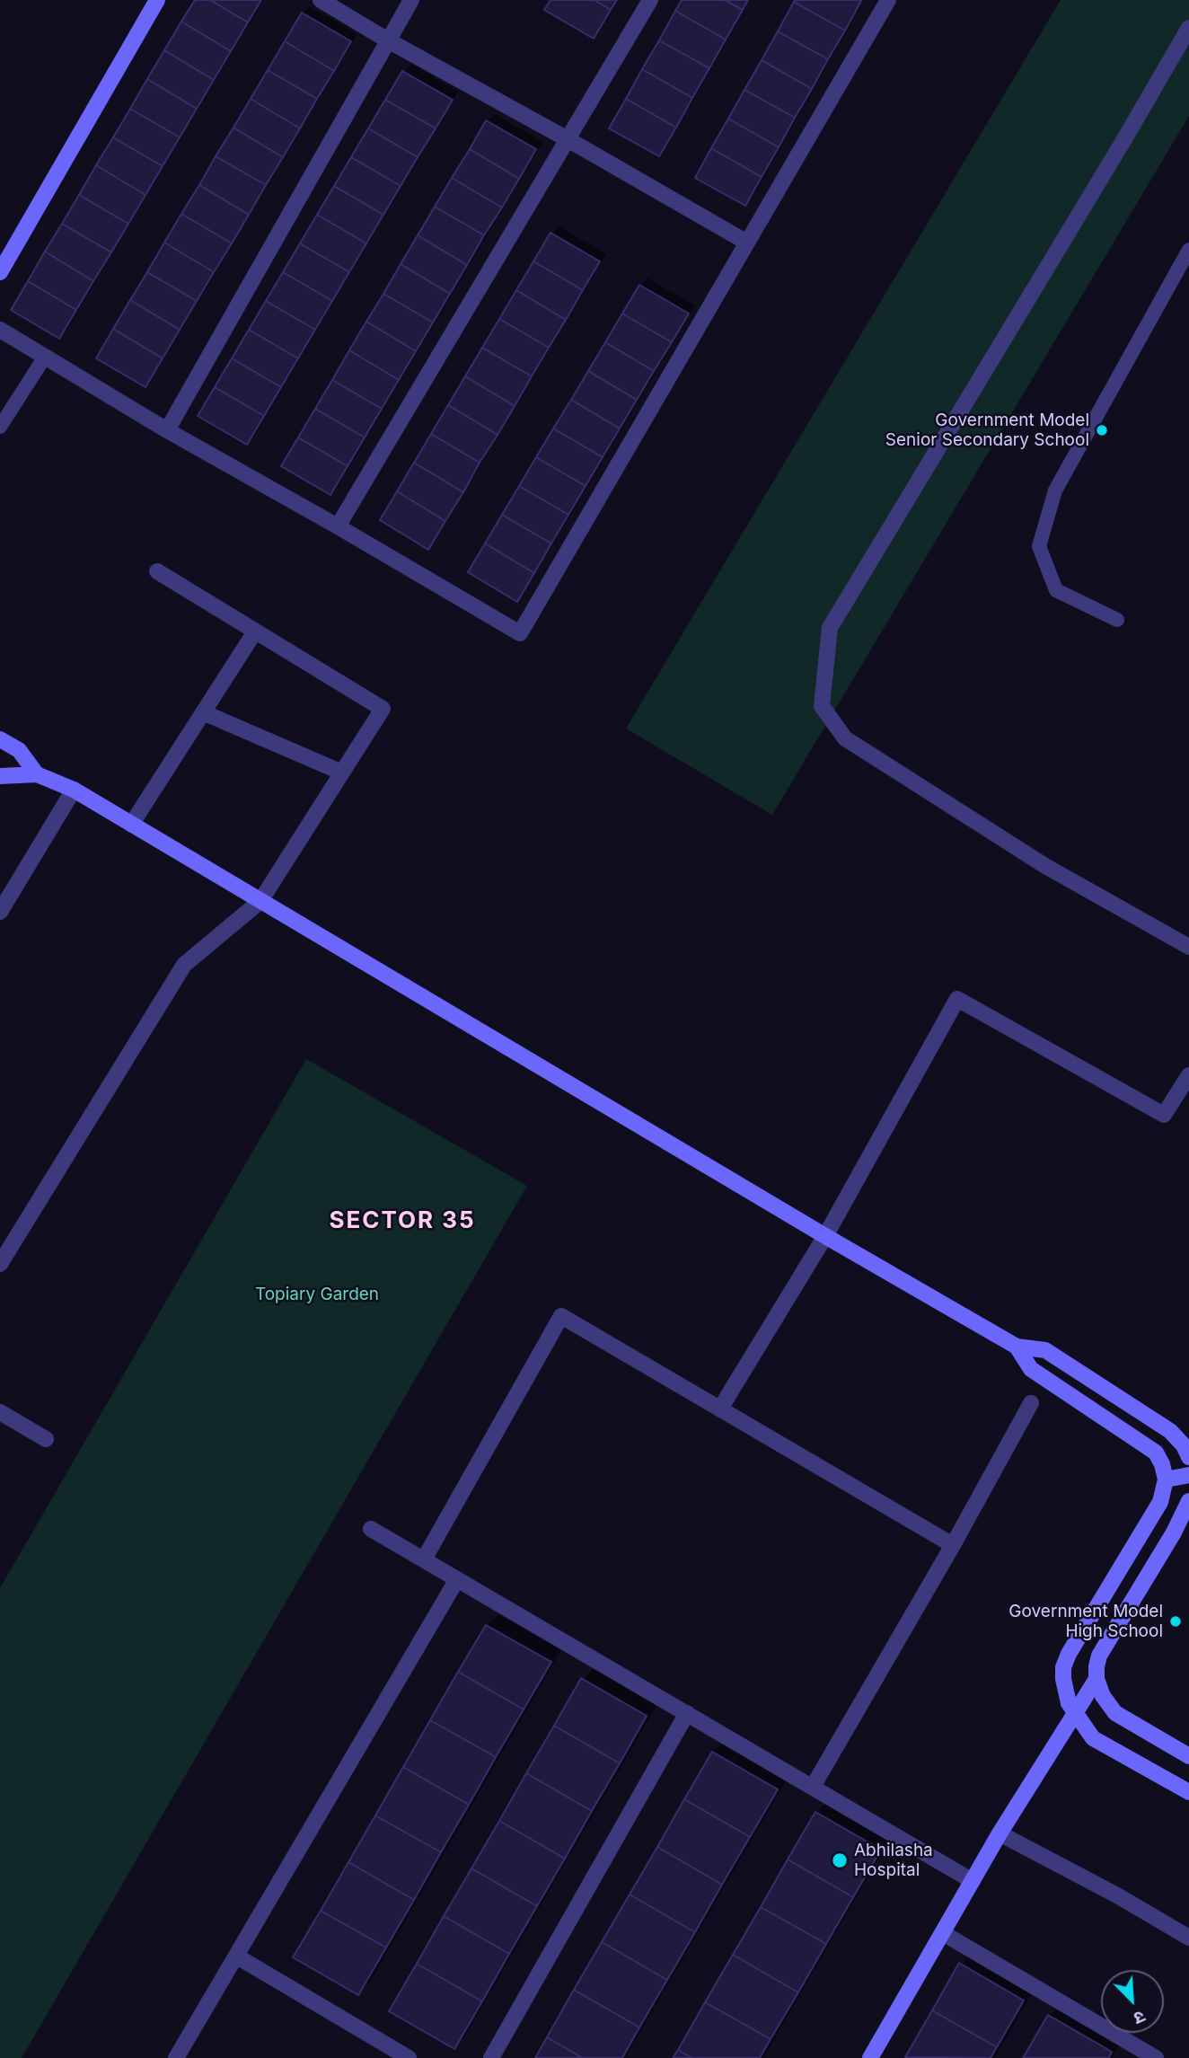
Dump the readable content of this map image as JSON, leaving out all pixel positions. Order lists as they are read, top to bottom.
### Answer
{
  "districts": ["SECTOR 35"],
  "parks": ["Topiary Garden"],
  "places": ["Government Model Senior Secondary School", "Government Model High School", "Abhilasha Hospital"],
  "north": "bottom right"
}
